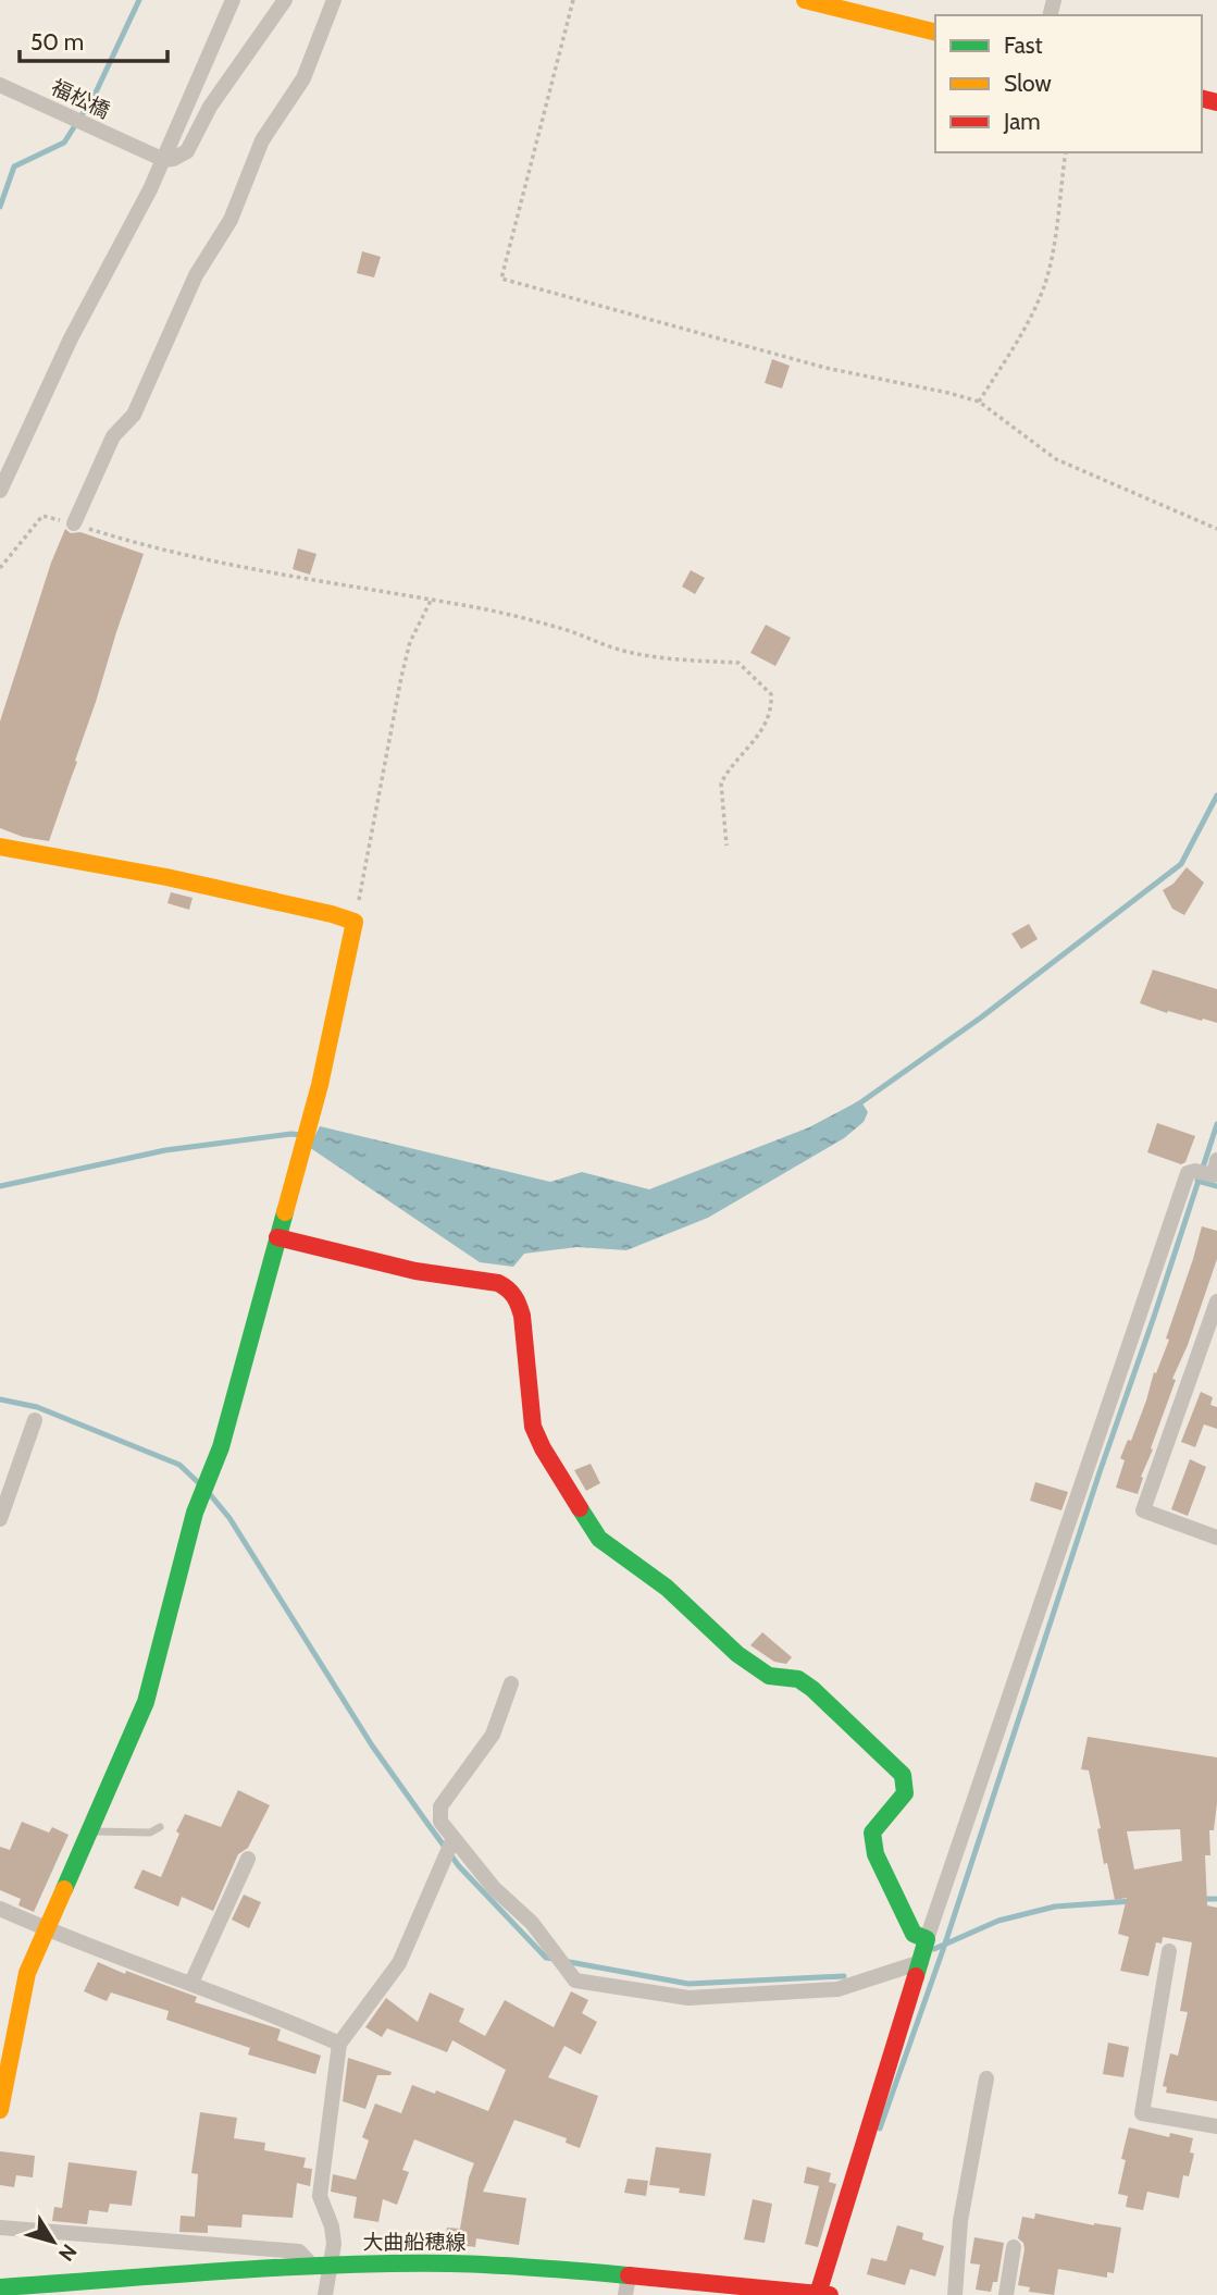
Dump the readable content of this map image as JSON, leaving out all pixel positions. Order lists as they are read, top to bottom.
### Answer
{
  "streets": {
    "street": ["福松橋", "大曲船穂線"]
  },
  "legend": ["Fast", "Slow", "Jam"],
  "scale_bar": "50 m",
  "north": "bottom right"
}
